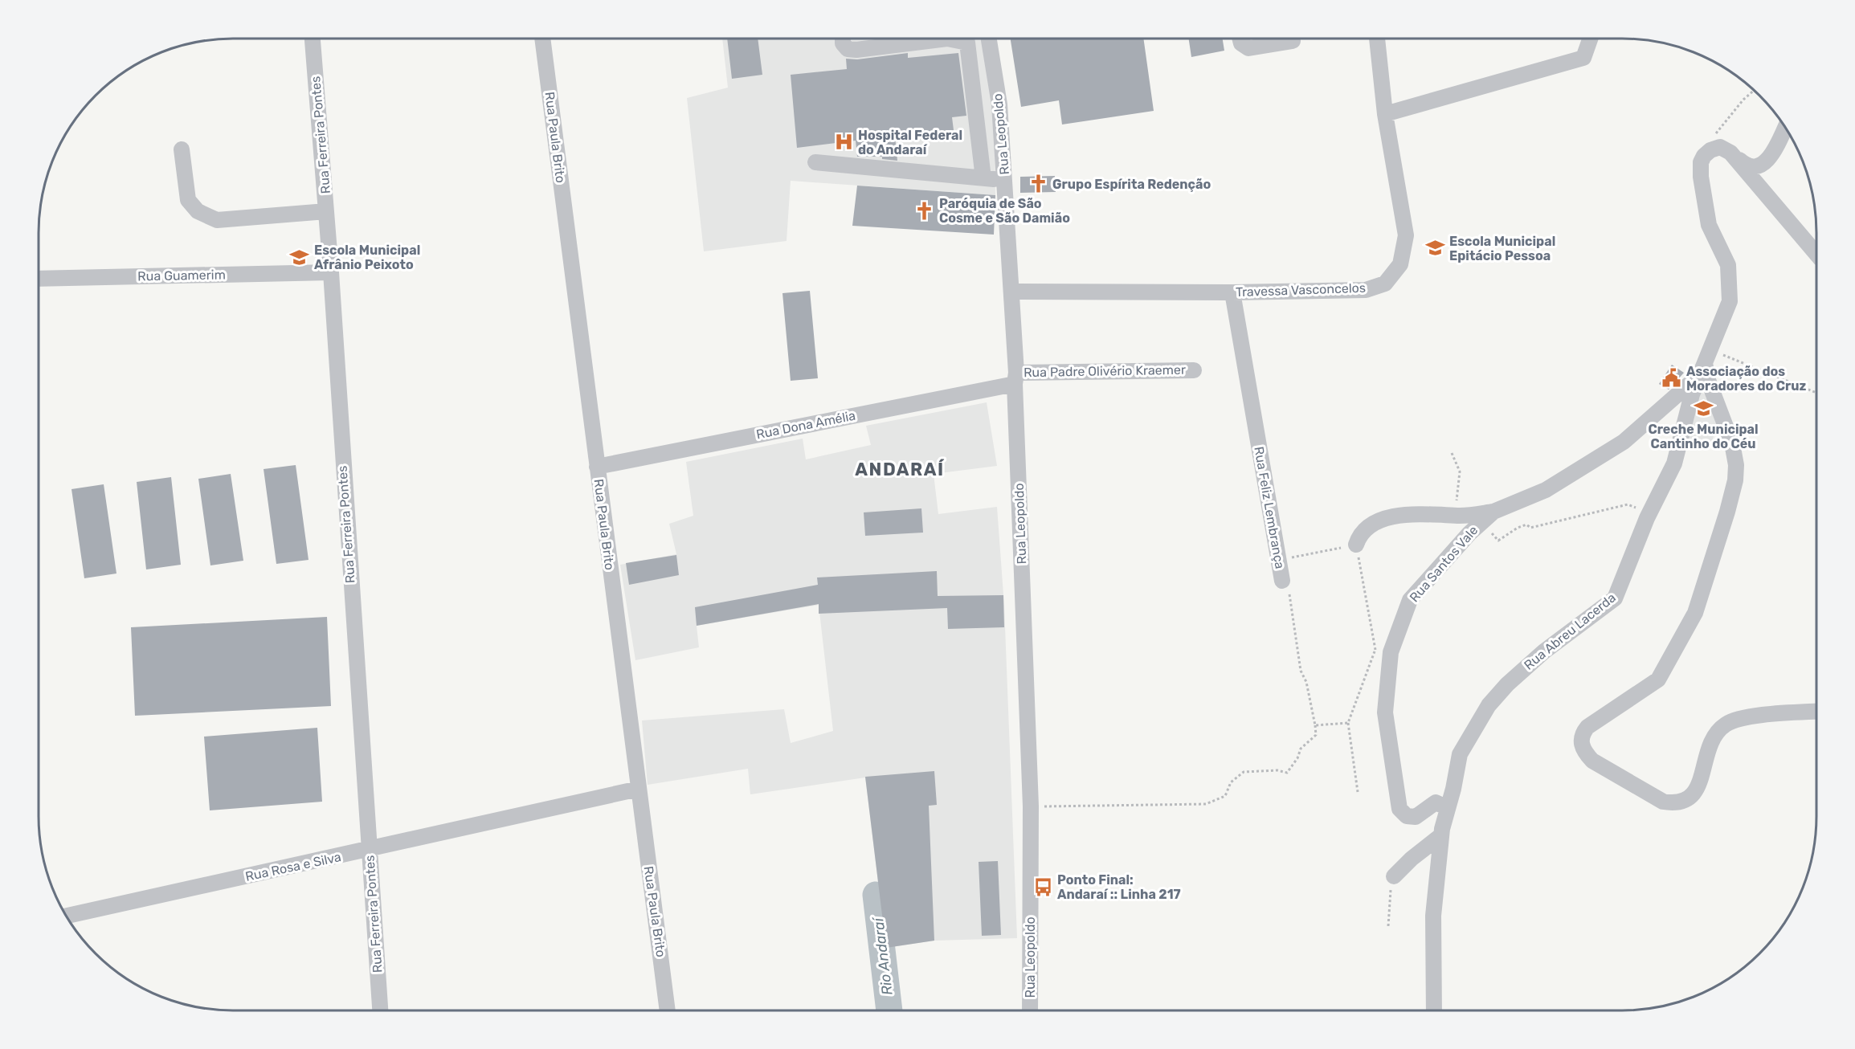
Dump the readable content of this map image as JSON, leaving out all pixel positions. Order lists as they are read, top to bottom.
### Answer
{
  "streets": {
    "street": [
      "Rua Leopoldo",
      "Rua Ferreira Pontes",
      "Rua Paula Brito",
      "Rua Guamerim",
      "Travessa Vasconcelos",
      "Rua Padre Olivério Kraemer",
      "Rua Dona Amélia",
      "Rua Feliz Lembrança",
      "Rua Santos Vale",
      "Rua Abreu Lacerda",
      "Rua Rosa e Silva"
    ]
  },
  "crossings": [
    ["Rua Leopoldo", "Travessa Vasconcelos"],
    ["Rua Leopoldo", "Rua Padre Olivério Kraemer"],
    ["Rua Leopoldo", "Rua Dona Amélia"],
    ["Rua Ferreira Pontes", "Rua Guamerim"],
    ["Rua Ferreira Pontes", "Rua Rosa e Silva"],
    ["Rua Paula Brito", "Rua Dona Amélia"],
    ["Rua Paula Brito", "Rua Rosa e Silva"],
    ["Travessa Vasconcelos", "Rua Feliz Lembrança"],
    ["Rua Padre Olivério Kraemer", "Rua Dona Amélia"],
    ["Rua Santos Vale", "Rua Abreu Lacerda"]
  ],
  "districts": ["ANDARAÍ"],
  "water": ["Rio Andaraí"],
  "places": {
    "hospital": ["Hospital Federal do Andaraí"],
    "church": ["Grupo Espírita Redenção", "Paróquia de São Cosme e São Damião"],
    "school or university": ["Escola Municipal Epitácio Pessoa", "Escola Municipal Afrânio Peixoto", "Creche Municipal Cantinho do Céu"],
    "public building": ["Associação dos Moradores do Cruz"],
    "bus stop": ["Ponto Final: Andaraí :: Linha 217"]
  }
}
